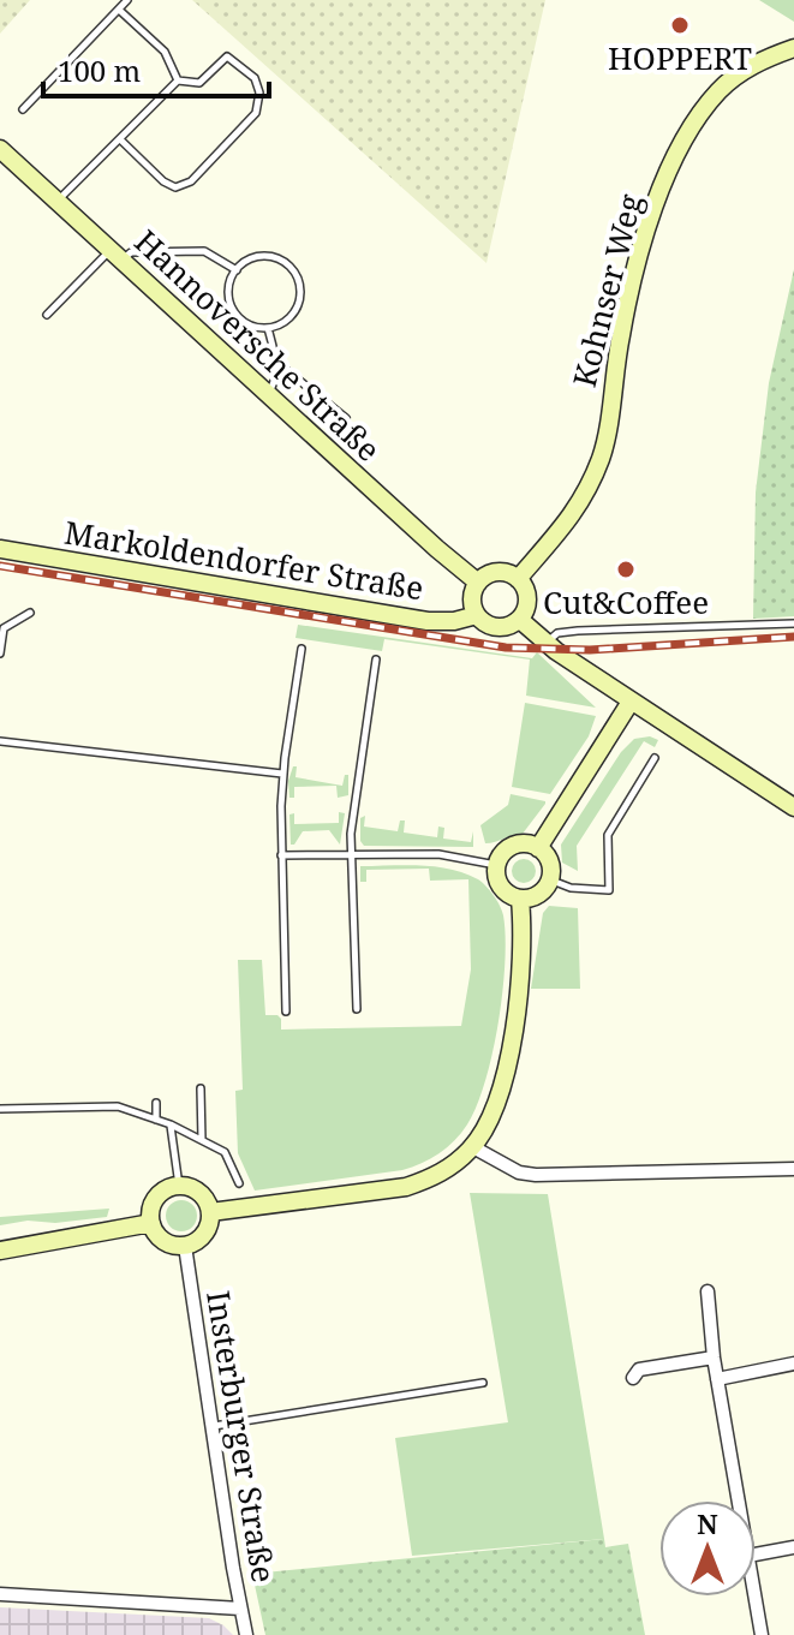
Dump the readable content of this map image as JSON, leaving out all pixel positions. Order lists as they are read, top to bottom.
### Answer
{
  "streets": {
    "street": [
      "Kohnser Weg",
      "Hannoversche Straße",
      "Markoldendorfer Straße",
      "Insterburger Straße"
    ]
  },
  "crossings": [
    ["Kohnser Weg", "Hannoversche Straße"],
    ["Kohnser Weg", "Markoldendorfer Straße"],
    ["Hannoversche Straße", "Markoldendorfer Straße"]
  ],
  "places": ["HOPPERT", "Cut&Coffee"],
  "scale_bar": "100 m",
  "north": "top"
}
